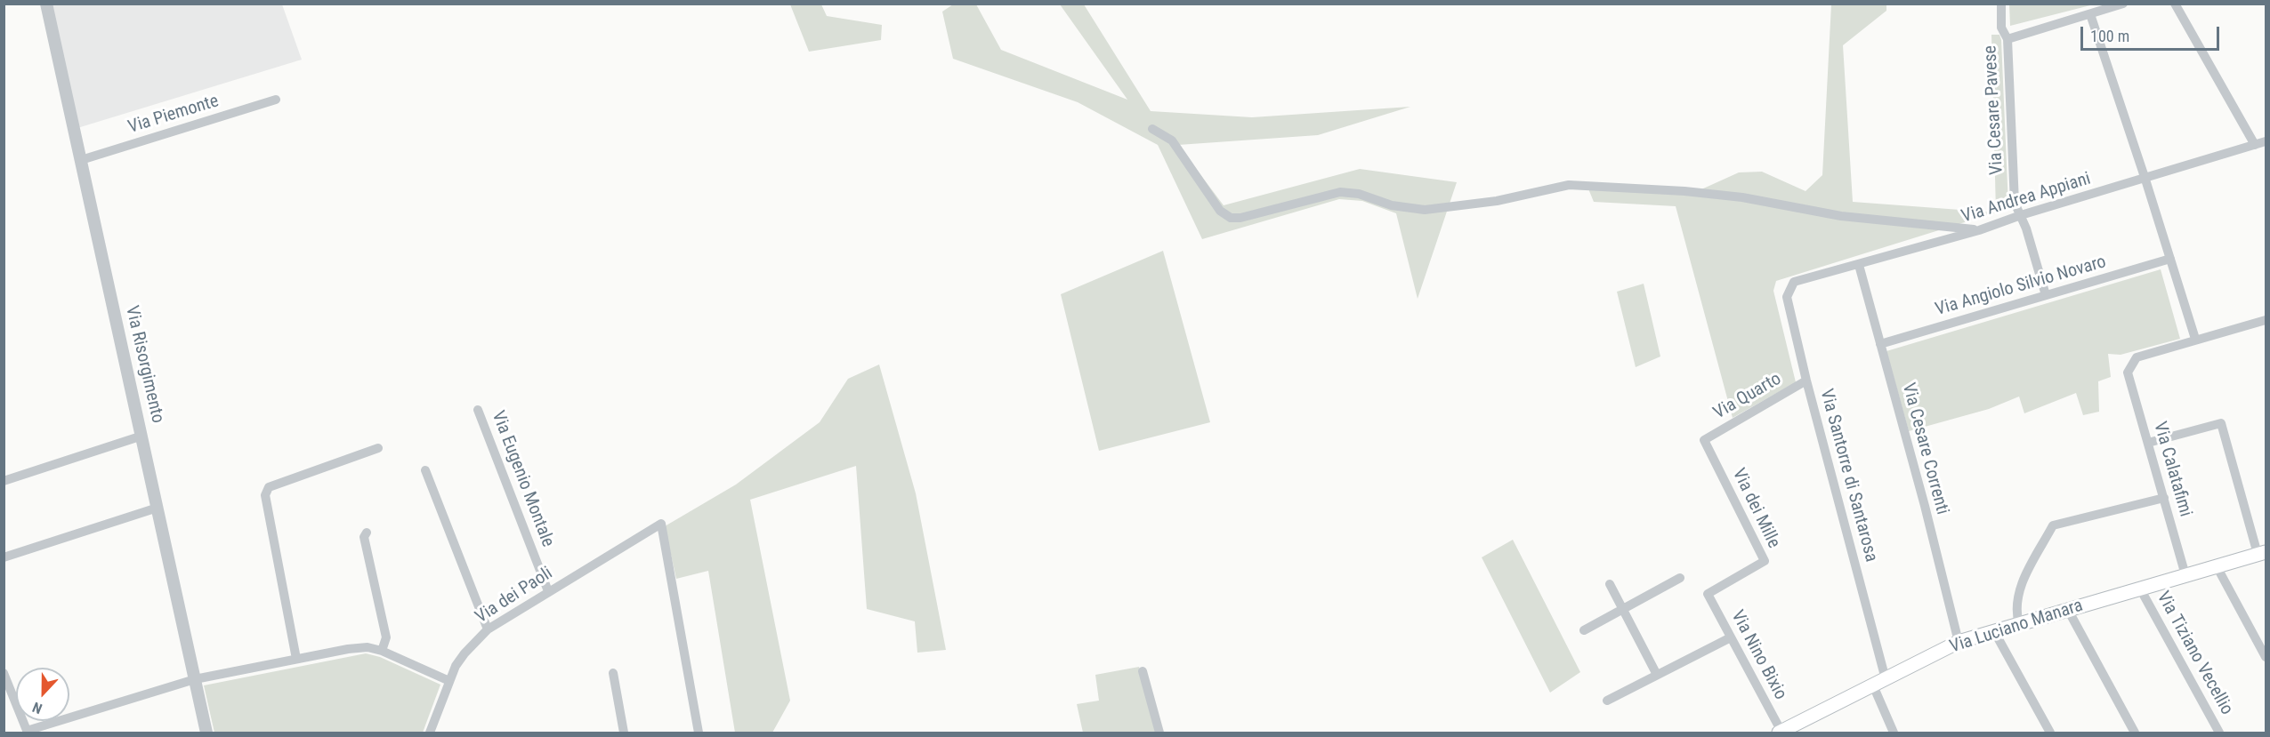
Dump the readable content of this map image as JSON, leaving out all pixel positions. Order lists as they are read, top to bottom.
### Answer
{
  "streets": {
    "main road": ["Via Luciano Manara"],
    "street": [
      "Via Cesare Pavese",
      "Via Piemonte",
      "Via Andrea Appiani",
      "Via Angiolo Silvio Novaro",
      "Via Risorgimento",
      "Via Quarto",
      "Via Cesare Correnti",
      "Via Calatafimi",
      "Via Santorre di Santarosa",
      "Via Eugenio Montale",
      "Via dei Mille",
      "Via dei Paoli",
      "Via Tiziano Vecellio",
      "Via Nino Bixio"
    ]
  },
  "crossings": [
    ["Via Cesare Pavese", "Via Andrea Appiani"],
    ["Via Cesare Pavese", "Via Angiolo Silvio Novaro"],
    ["Via Piemonte", "Via Risorgimento"],
    ["Via Andrea Appiani", "Via Cesare Correnti"],
    ["Via Andrea Appiani", "Via Santorre di Santarosa"],
    ["Via Angiolo Silvio Novaro", "Via Cesare Correnti"],
    ["Via Quarto", "Via Santorre di Santarosa"],
    ["Via Quarto", "Via dei Mille"],
    ["Via Cesare Correnti", "Via Luciano Manara"],
    ["Via Calatafimi", "Via Luciano Manara"],
    ["Via Santorre di Santarosa", "Via Luciano Manara"],
    ["Via Eugenio Montale", "Via dei Paoli"],
    ["Via dei Mille", "Via Nino Bixio"],
    ["Via Luciano Manara", "Via Tiziano Vecellio"],
    ["Via Luciano Manara", "Via Nino Bixio"]
  ],
  "scale_bar": "100 m",
  "north": "bottom"
}
